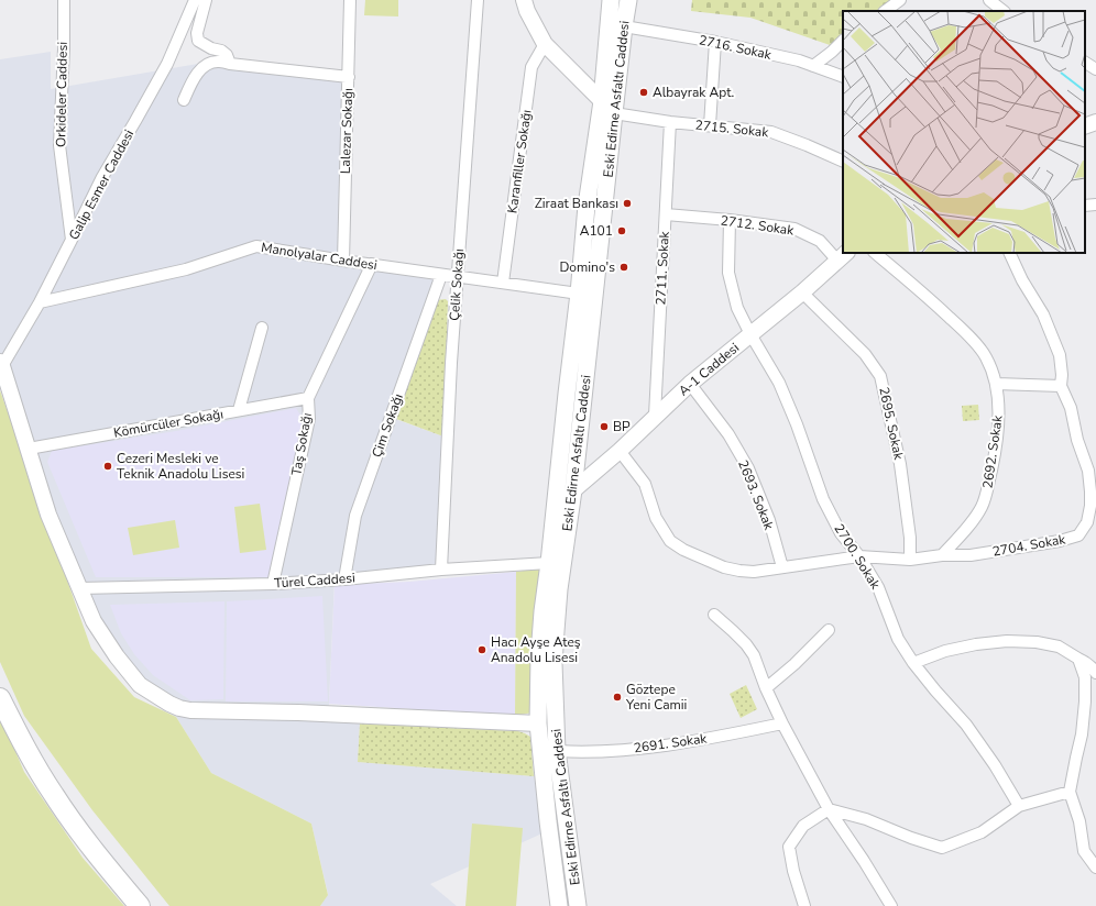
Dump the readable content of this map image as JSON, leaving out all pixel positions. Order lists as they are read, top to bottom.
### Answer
{
  "streets": {
    "main road": ["Eski Edirne Asfaltı Caddesi"],
    "street": [
      "2716. Sokak",
      "Orkideler Caddesi",
      "2715. Sokak",
      "Lalezar Sokağı",
      "Karanfiller Sokağı",
      "Galip Esmer Caddesi",
      "2712. Sokak",
      "Manolyalar Caddesi",
      "2711. Sokak",
      "Çelik Sokağı",
      "A-1 Caddesi",
      "Kömürcüler Sokağı",
      "2695. Sokak",
      "Çim Sokağı",
      "Taş Sokağı",
      "2692. Sokak",
      "2693. Sokak",
      "2704. Sokak",
      "2700. Sokak",
      "Türel Caddesi",
      "2691. Sokak"
    ]
  },
  "crossings": [
    ["2716. Sokak", "Eski Edirne Asfaltı Caddesi"],
    ["Orkideler Caddesi", "Galip Esmer Caddesi"],
    ["Eski Edirne Asfaltı Caddesi", "2715. Sokak"],
    ["Eski Edirne Asfaltı Caddesi", "Manolyalar Caddesi"],
    ["Eski Edirne Asfaltı Caddesi", "A-1 Caddesi"],
    ["Eski Edirne Asfaltı Caddesi", "Türel Caddesi"],
    ["Eski Edirne Asfaltı Caddesi", "2691. Sokak"],
    ["2715. Sokak", "2711. Sokak"],
    ["Lalezar Sokağı", "Manolyalar Caddesi"],
    ["Karanfiller Sokağı", "Manolyalar Caddesi"],
    ["Galip Esmer Caddesi", "Manolyalar Caddesi"],
    ["2712. Sokak", "2711. Sokak"],
    ["2712. Sokak", "A-1 Caddesi"],
    ["2712. Sokak", "2700. Sokak"],
    ["Manolyalar Caddesi", "Çelik Sokağı"],
    ["Manolyalar Caddesi", "Çim Sokağı"],
    ["Manolyalar Caddesi", "Taş Sokağı"],
    ["2711. Sokak", "A-1 Caddesi"],
    ["Çelik Sokağı", "Türel Caddesi"],
    ["A-1 Caddesi", "2695. Sokak"],
    ["A-1 Caddesi", "2693. Sokak"],
    ["A-1 Caddesi", "2700. Sokak"],
    ["Kömürcüler Sokağı", "Taş Sokağı"],
    ["2695. Sokak", "2704. Sokak"],
    ["Çim Sokağı", "Türel Caddesi"],
    ["Taş Sokağı", "Türel Caddesi"],
    ["2692. Sokak", "2704. Sokak"],
    ["2704. Sokak", "2700. Sokak"]
  ],
  "places": [
    "Albayrak Apt.",
    "Ziraat Bankası",
    "A101",
    "Domino's",
    "BP",
    "Cezeri Mesleki ve Teknik Anadolu Lisesi",
    "Hacı Ayşe Ateş Anadolu Lisesi",
    "Göztepe Yeni Camii"
  ]
}
